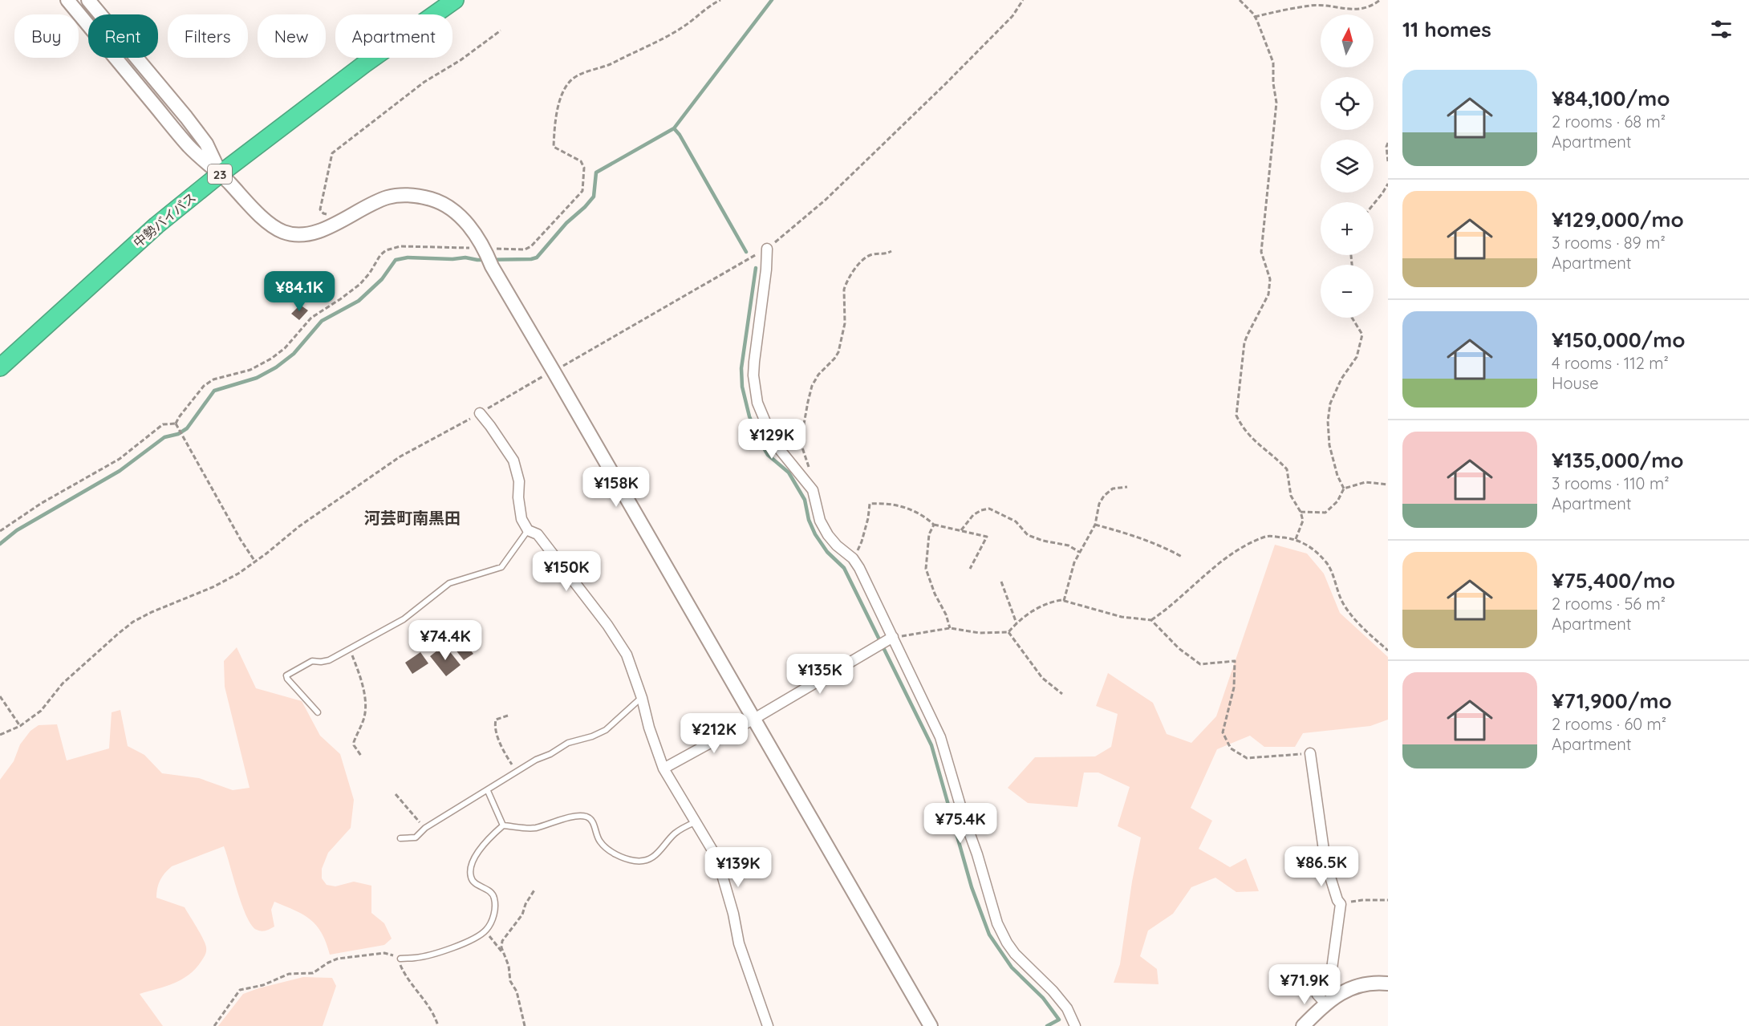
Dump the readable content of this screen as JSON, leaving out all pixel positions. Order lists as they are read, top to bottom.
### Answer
{
  "streets": {
    "highway": ["23", "中勢バイパス"]
  },
  "districts": ["河芸町南黒田"],
  "north": "top",
  "page": {
    "heading": "11 homes",
    "map_buttons": ["+", "−"],
    "chip": [
      "Buy",
      "Rent",
      "Filters",
      "New",
      "Apartment"
    ],
    "list": [
      {
        "name": "¥84,100/mo",
        "note": "2 rooms · 68 m² · Apartment"
      },
      {
        "name": "¥129,000/mo",
        "note": "3 rooms · 89 m² · Apartment"
      },
      {
        "name": "¥150,000/mo",
        "note": "4 rooms · 112 m² · House"
      },
      {
        "name": "¥135,000/mo",
        "note": "3 rooms · 110 m² · Apartment"
      },
      {
        "name": "¥75,400/mo",
        "note": "2 rooms · 56 m² · Apartment"
      },
      {
        "name": "¥71,900/mo",
        "note": "2 rooms · 60 m² · Apartment"
      }
    ],
    "price": [
      "¥84.1K",
      "¥129K",
      "¥158K",
      "¥150K",
      "¥74.4K",
      "¥135K",
      "¥212K",
      "¥75.4K",
      "¥86.5K",
      "¥139K",
      "¥71.9K"
    ]
  }
}
